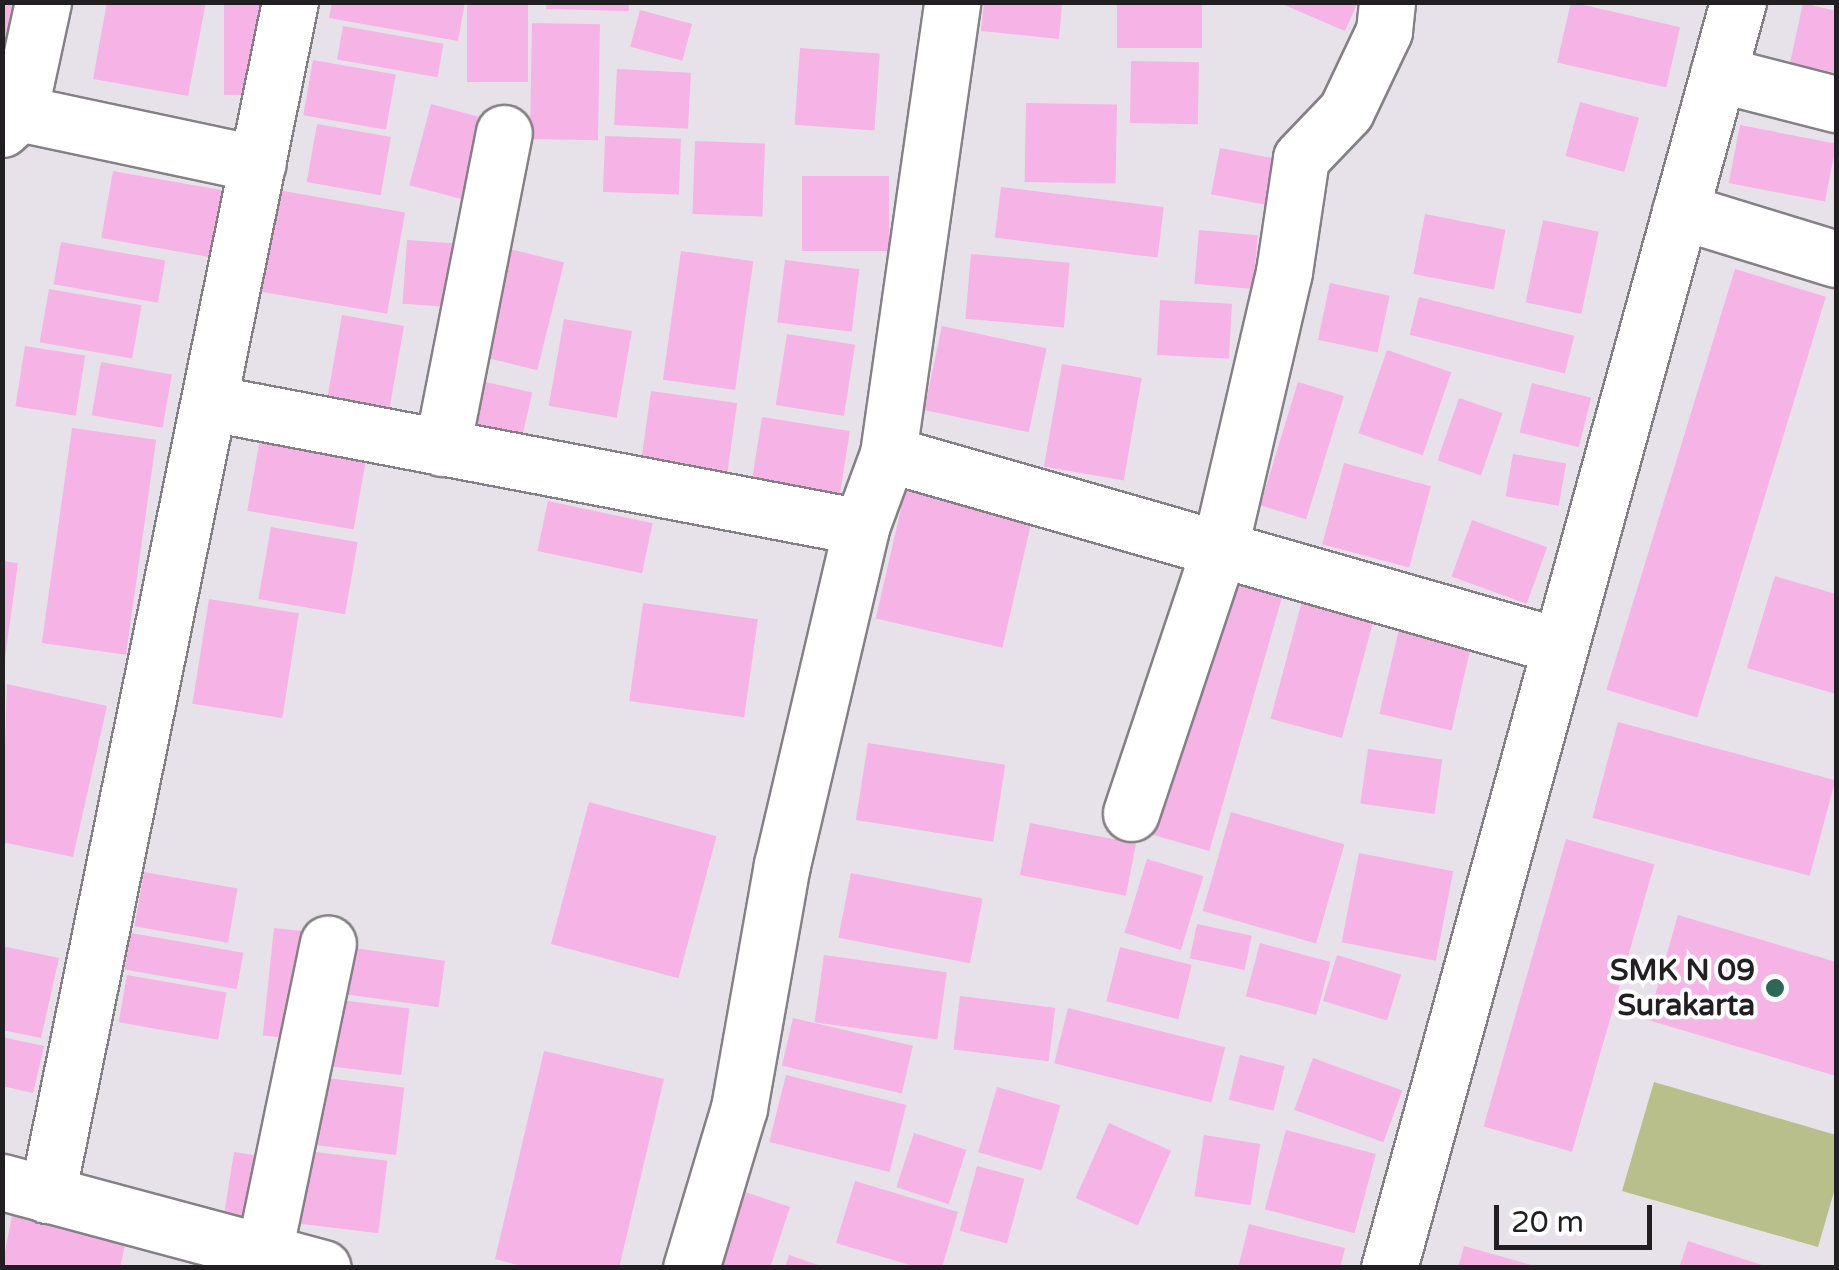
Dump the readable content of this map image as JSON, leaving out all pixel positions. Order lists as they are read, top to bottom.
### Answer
{
  "places": ["SMK N 09 Surakarta"],
  "scale_bar": "20 m"
}
